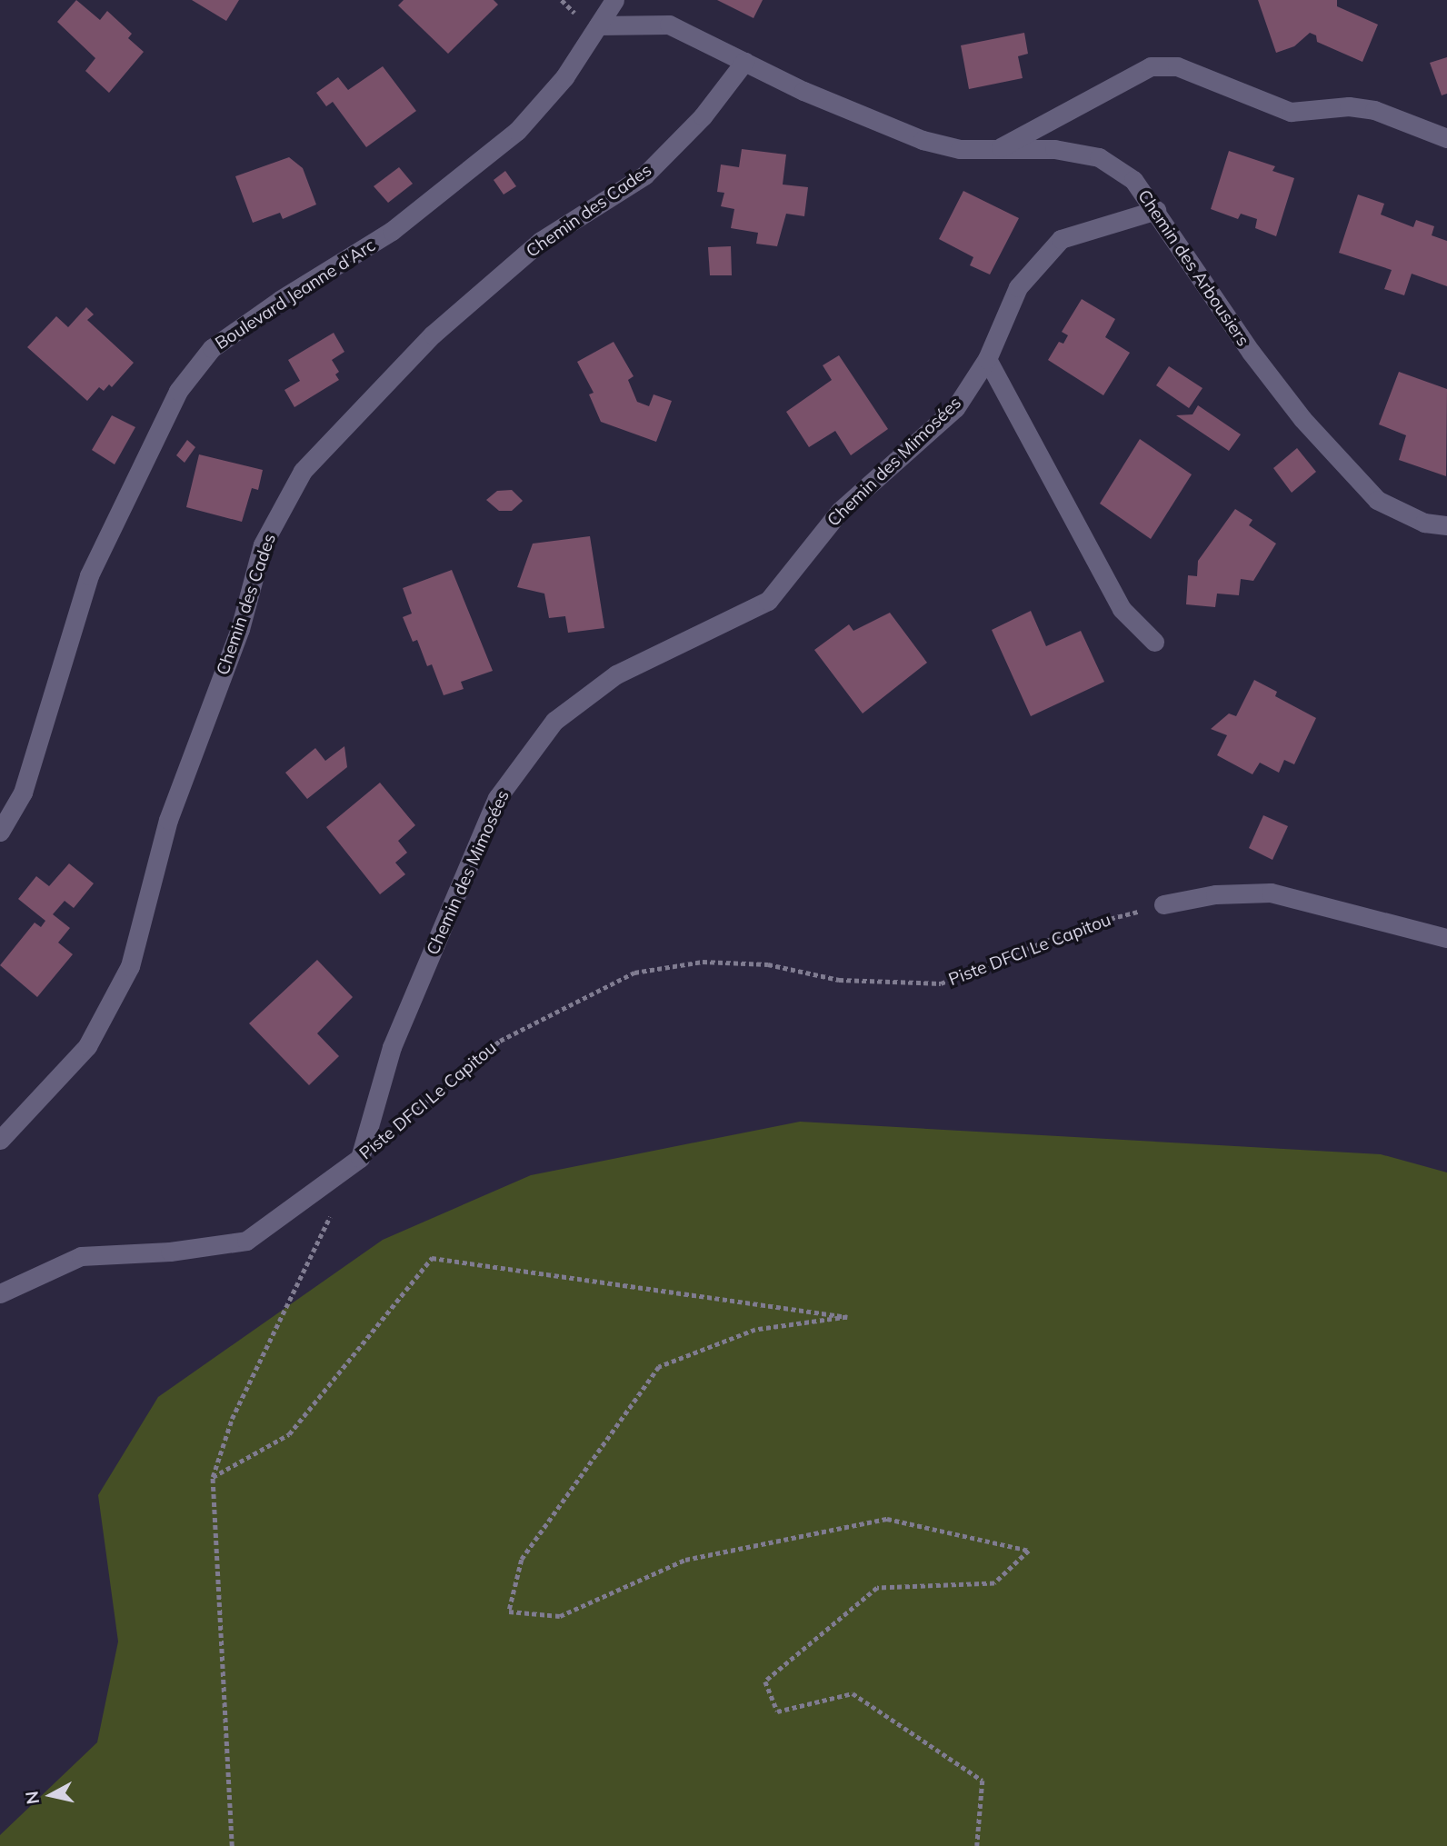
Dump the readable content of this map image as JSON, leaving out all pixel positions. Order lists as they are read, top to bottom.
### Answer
{
  "streets": {
    "street": [
      "Chemin des Cades",
      "Chemin des Arbousiers",
      "Boulevard Jeanne d'Arc",
      "Chemin des Mimosées",
      "Piste DFCI Le Capitou"
    ]
  },
  "crossings": [
    ["Chemin des Cades", "Chemin des Arbousiers"],
    ["Chemin des Arbousiers", "Boulevard Jeanne d'Arc"],
    ["Chemin des Arbousiers", "Chemin des Mimosées"],
    ["Chemin des Mimosées", "Piste DFCI Le Capitou"]
  ],
  "north": "left"
}
